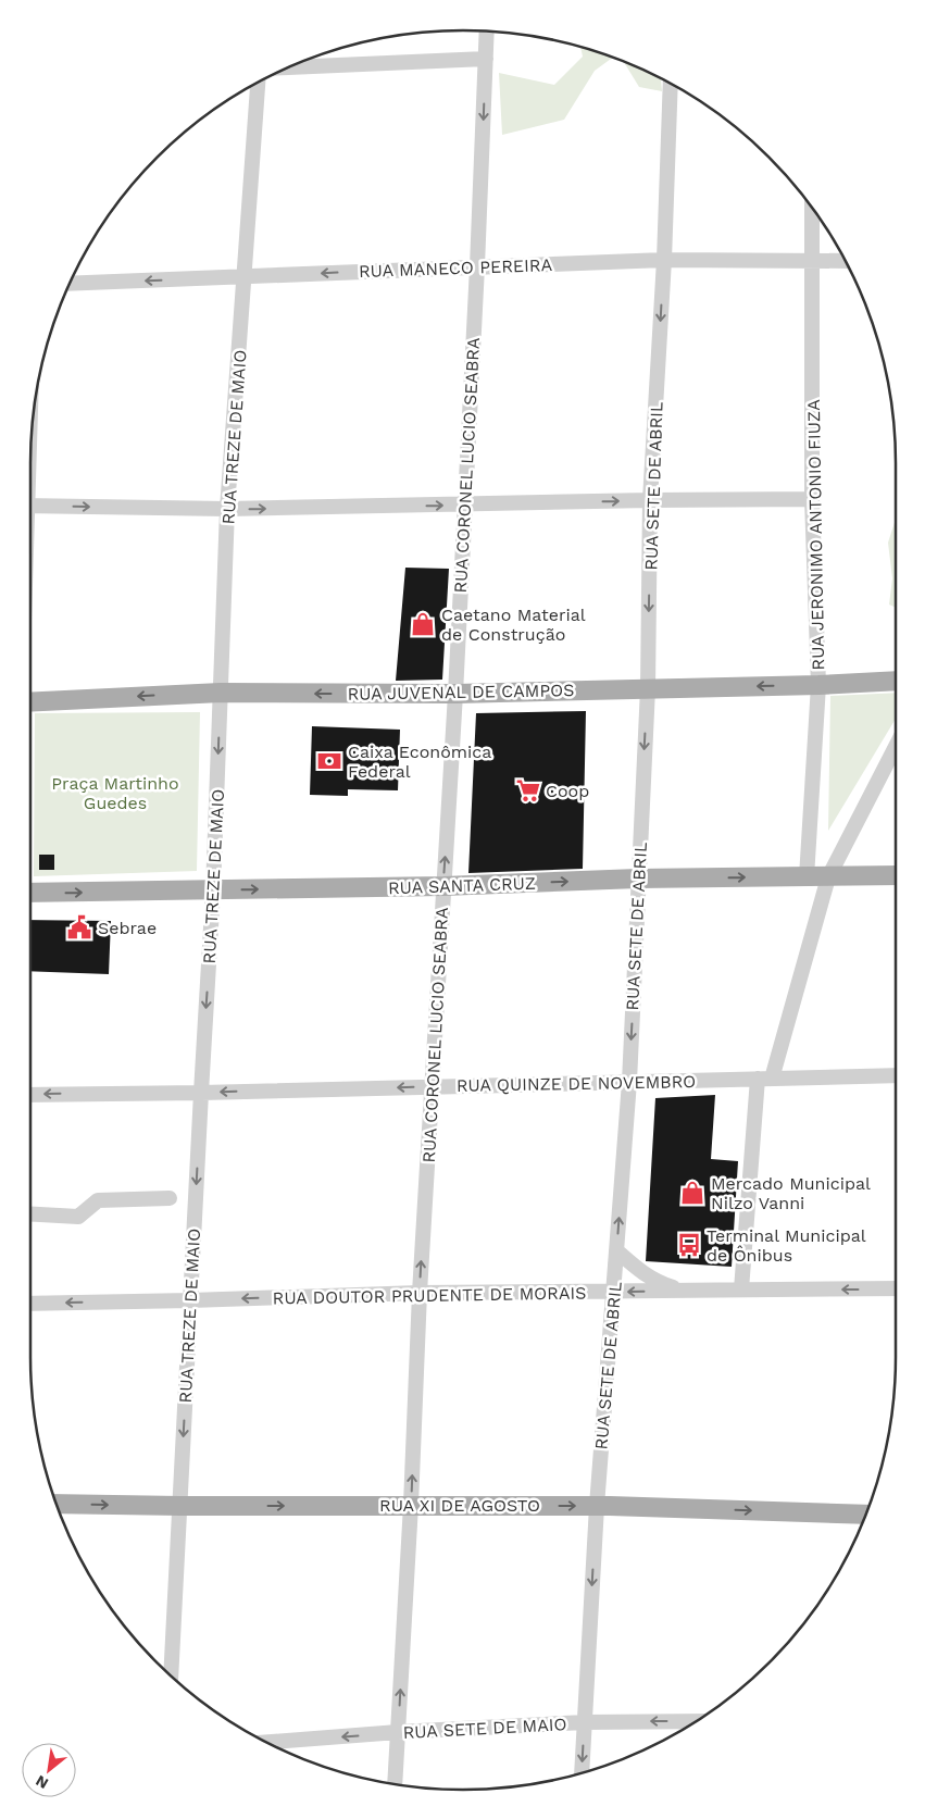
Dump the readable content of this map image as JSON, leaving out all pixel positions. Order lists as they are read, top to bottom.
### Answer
{
  "streets": {
    "main road": ["RUA JUVENAL DE CAMPOS", "RUA SANTA CRUZ", "RUA XI DE AGOSTO"],
    "street": [
      "RUA MANECO PEREIRA",
      "RUA TREZE DE MAIO",
      "RUA CORONEL LUCIO SEABRA",
      "RUA SETE DE ABRIL",
      "RUA JERONIMO ANTONIO FIUZA",
      "RUA QUINZE DE NOVEMBRO",
      "RUA DOUTOR PRUDENTE DE MORAIS",
      "RUA SETE DE MAIO"
    ]
  },
  "crossings": [
    ["RUA MANECO PEREIRA", "RUA TREZE DE MAIO"],
    ["RUA MANECO PEREIRA", "RUA CORONEL LUCIO SEABRA"],
    ["RUA MANECO PEREIRA", "RUA SETE DE ABRIL"],
    ["RUA MANECO PEREIRA", "RUA JERONIMO ANTONIO FIUZA"],
    ["RUA TREZE DE MAIO", "RUA JUVENAL DE CAMPOS"],
    ["RUA TREZE DE MAIO", "RUA SANTA CRUZ"],
    ["RUA TREZE DE MAIO", "RUA QUINZE DE NOVEMBRO"],
    ["RUA TREZE DE MAIO", "RUA DOUTOR PRUDENTE DE MORAIS"],
    ["RUA TREZE DE MAIO", "RUA XI DE AGOSTO"],
    ["RUA CORONEL LUCIO SEABRA", "RUA JUVENAL DE CAMPOS"],
    ["RUA CORONEL LUCIO SEABRA", "RUA SANTA CRUZ"],
    ["RUA CORONEL LUCIO SEABRA", "RUA QUINZE DE NOVEMBRO"],
    ["RUA CORONEL LUCIO SEABRA", "RUA DOUTOR PRUDENTE DE MORAIS"],
    ["RUA CORONEL LUCIO SEABRA", "RUA XI DE AGOSTO"],
    ["RUA CORONEL LUCIO SEABRA", "RUA SETE DE MAIO"],
    ["RUA SETE DE ABRIL", "RUA JUVENAL DE CAMPOS"],
    ["RUA SETE DE ABRIL", "RUA SANTA CRUZ"],
    ["RUA SETE DE ABRIL", "RUA QUINZE DE NOVEMBRO"],
    ["RUA SETE DE ABRIL", "RUA DOUTOR PRUDENTE DE MORAIS"],
    ["RUA SETE DE ABRIL", "RUA XI DE AGOSTO"],
    ["RUA SETE DE ABRIL", "RUA SETE DE MAIO"],
    ["RUA JERONIMO ANTONIO FIUZA", "RUA JUVENAL DE CAMPOS"],
    ["RUA JERONIMO ANTONIO FIUZA", "RUA SANTA CRUZ"]
  ],
  "one_way": [
    "RUA MANECO PEREIRA",
    "RUA TREZE DE MAIO",
    "RUA JUVENAL DE CAMPOS",
    "RUA SANTA CRUZ",
    "RUA DOUTOR PRUDENTE DE MORAIS",
    "RUA XI DE AGOSTO",
    "RUA SETE DE MAIO"
  ],
  "parks": ["Praça Martinho Guedes"],
  "places": {
    "shop": ["Caetano Material de Construção", "Mercado Municipal Nilzo Vanni"],
    "bank": ["Caixa Econômica Federal"],
    "supermarket": ["Coop"],
    "public building": ["Sebrae"],
    "bus stop": ["Terminal Municipal de Ônibus"]
  },
  "north": "bottom left"
}
